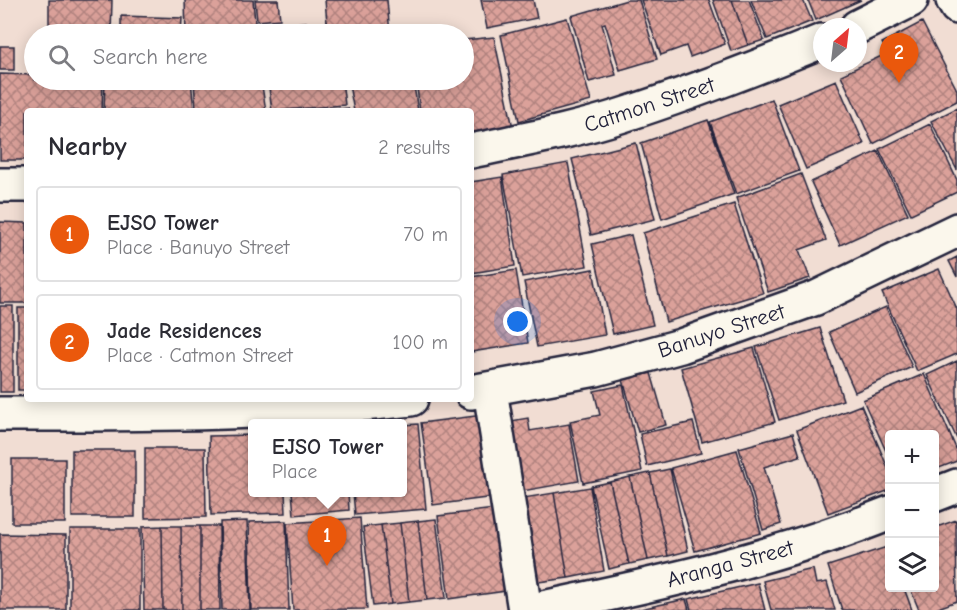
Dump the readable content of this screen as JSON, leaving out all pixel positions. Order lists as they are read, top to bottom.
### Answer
{
  "streets": {
    "street": ["Catmon Street", "Banuyo Street", "Aranga Street"]
  },
  "north": "top right",
  "page": {
    "search": "Search here",
    "pins": ["2", "1"],
    "heading": ["Nearby", "2 results"],
    "list": [
      {
        "mark": "1",
        "name": "EJSO Tower",
        "note": "Place · Banuyo Street",
        "value": "70 m"
      },
      {
        "mark": "2",
        "name": "Jade Residences",
        "note": "Place · Catmon Street",
        "value": "100 m"
      }
    ],
    "popup": ["EJSO Tower", "Place"],
    "map_buttons": ["+", "−"]
  }
}
